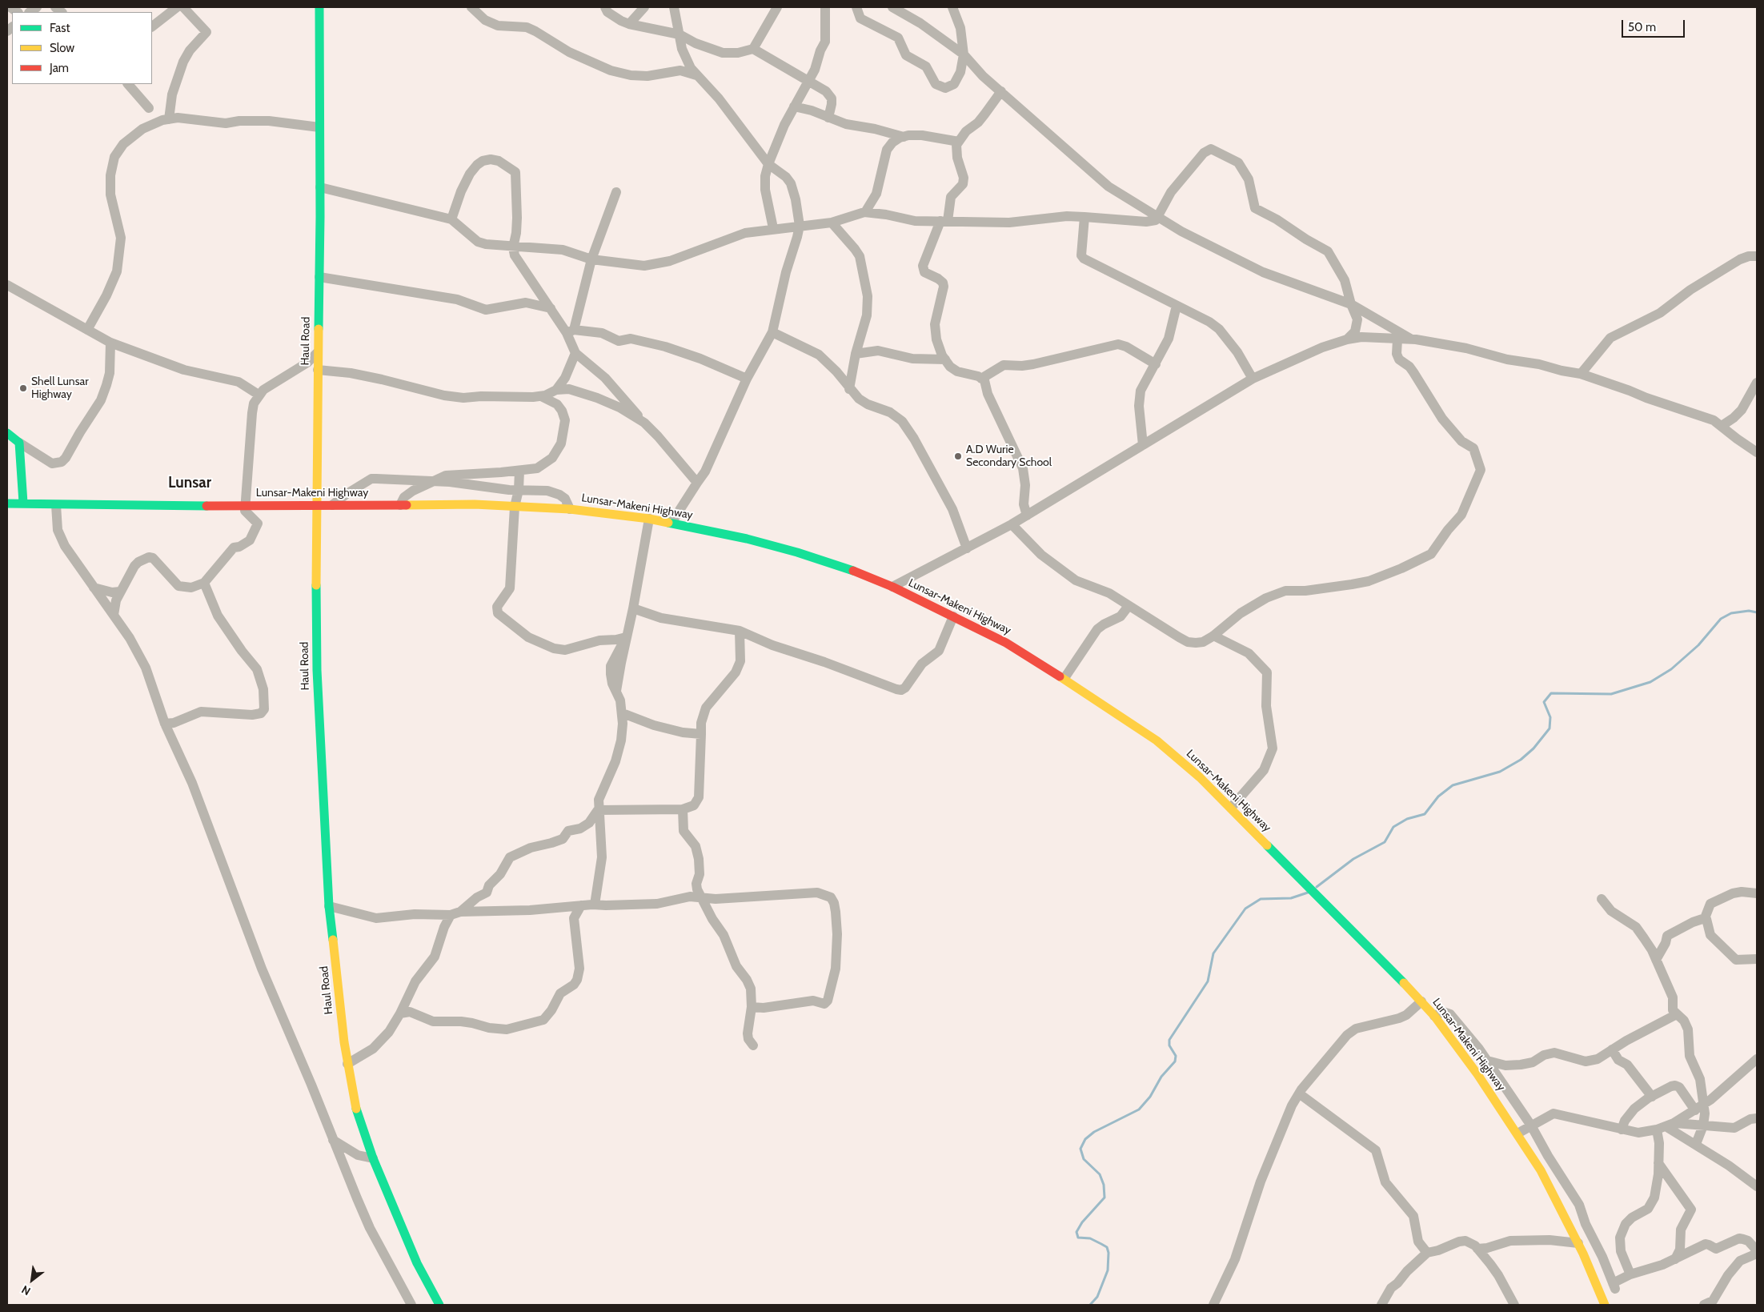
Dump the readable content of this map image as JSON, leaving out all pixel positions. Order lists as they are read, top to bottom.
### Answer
{
  "streets": {
    "main road": ["Haul Road", "Lunsar-Makeni Highway"]
  },
  "crossings": [
    ["Haul Road", "Lunsar-Makeni Highway"]
  ],
  "districts": ["Lunsar"],
  "places": ["Shell Lunsar Highway", "A.D Wurie Secondary School"],
  "legend": ["Fast", "Slow", "Jam"],
  "scale_bar": "50 m",
  "north": "bottom left"
}
